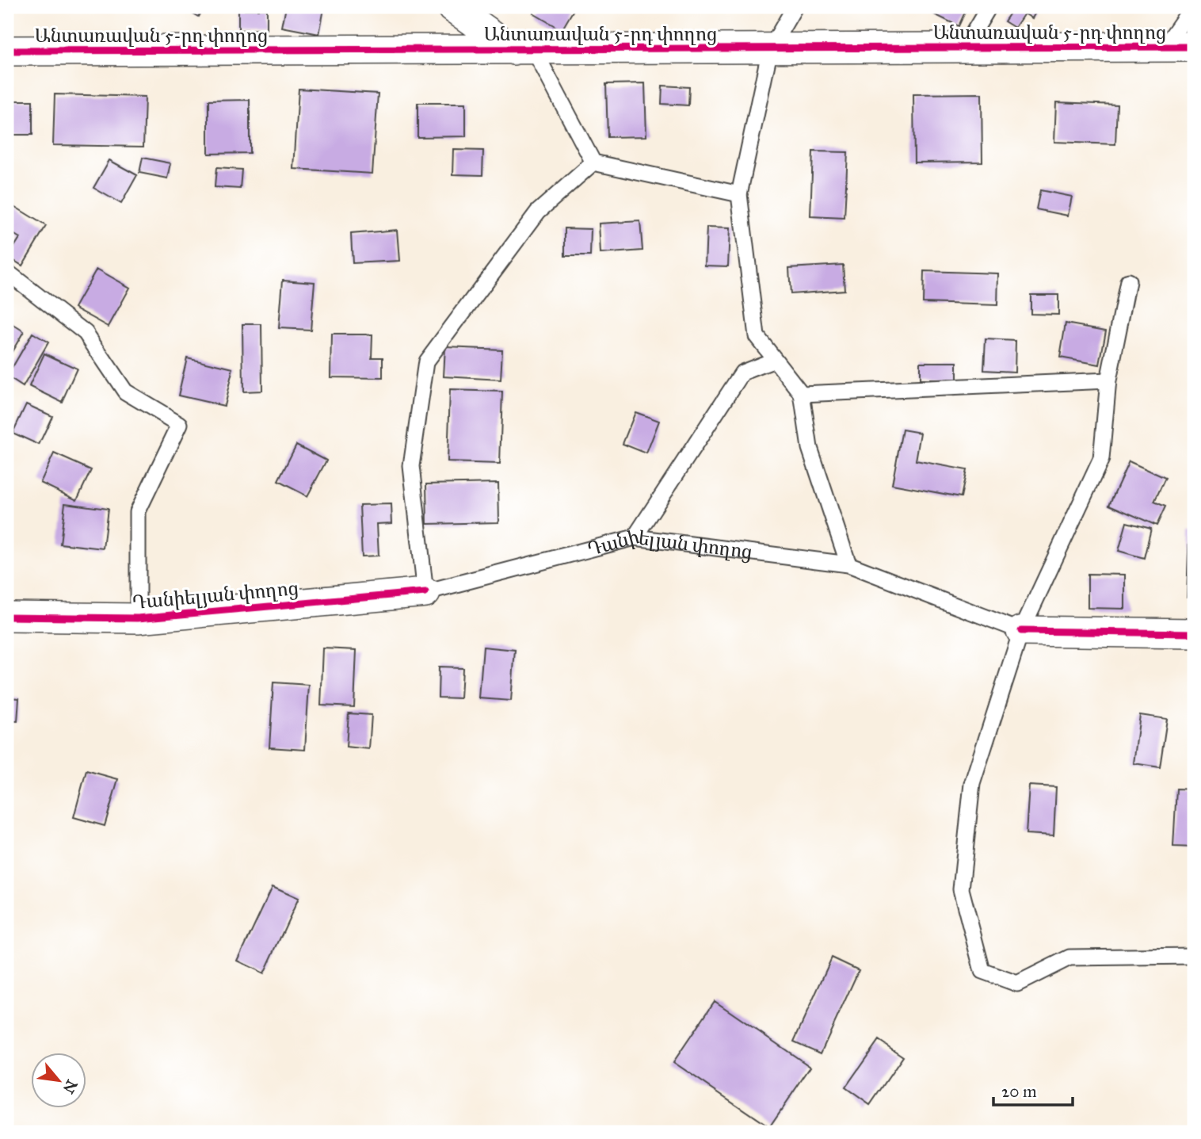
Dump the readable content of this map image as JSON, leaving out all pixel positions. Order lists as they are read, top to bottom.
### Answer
{
  "streets": {
    "street": ["Անտառավան 5-րդ փողոց", "Դանիելյան փողոց"]
  },
  "scale_bar": "20 m",
  "north": "bottom right"
}
